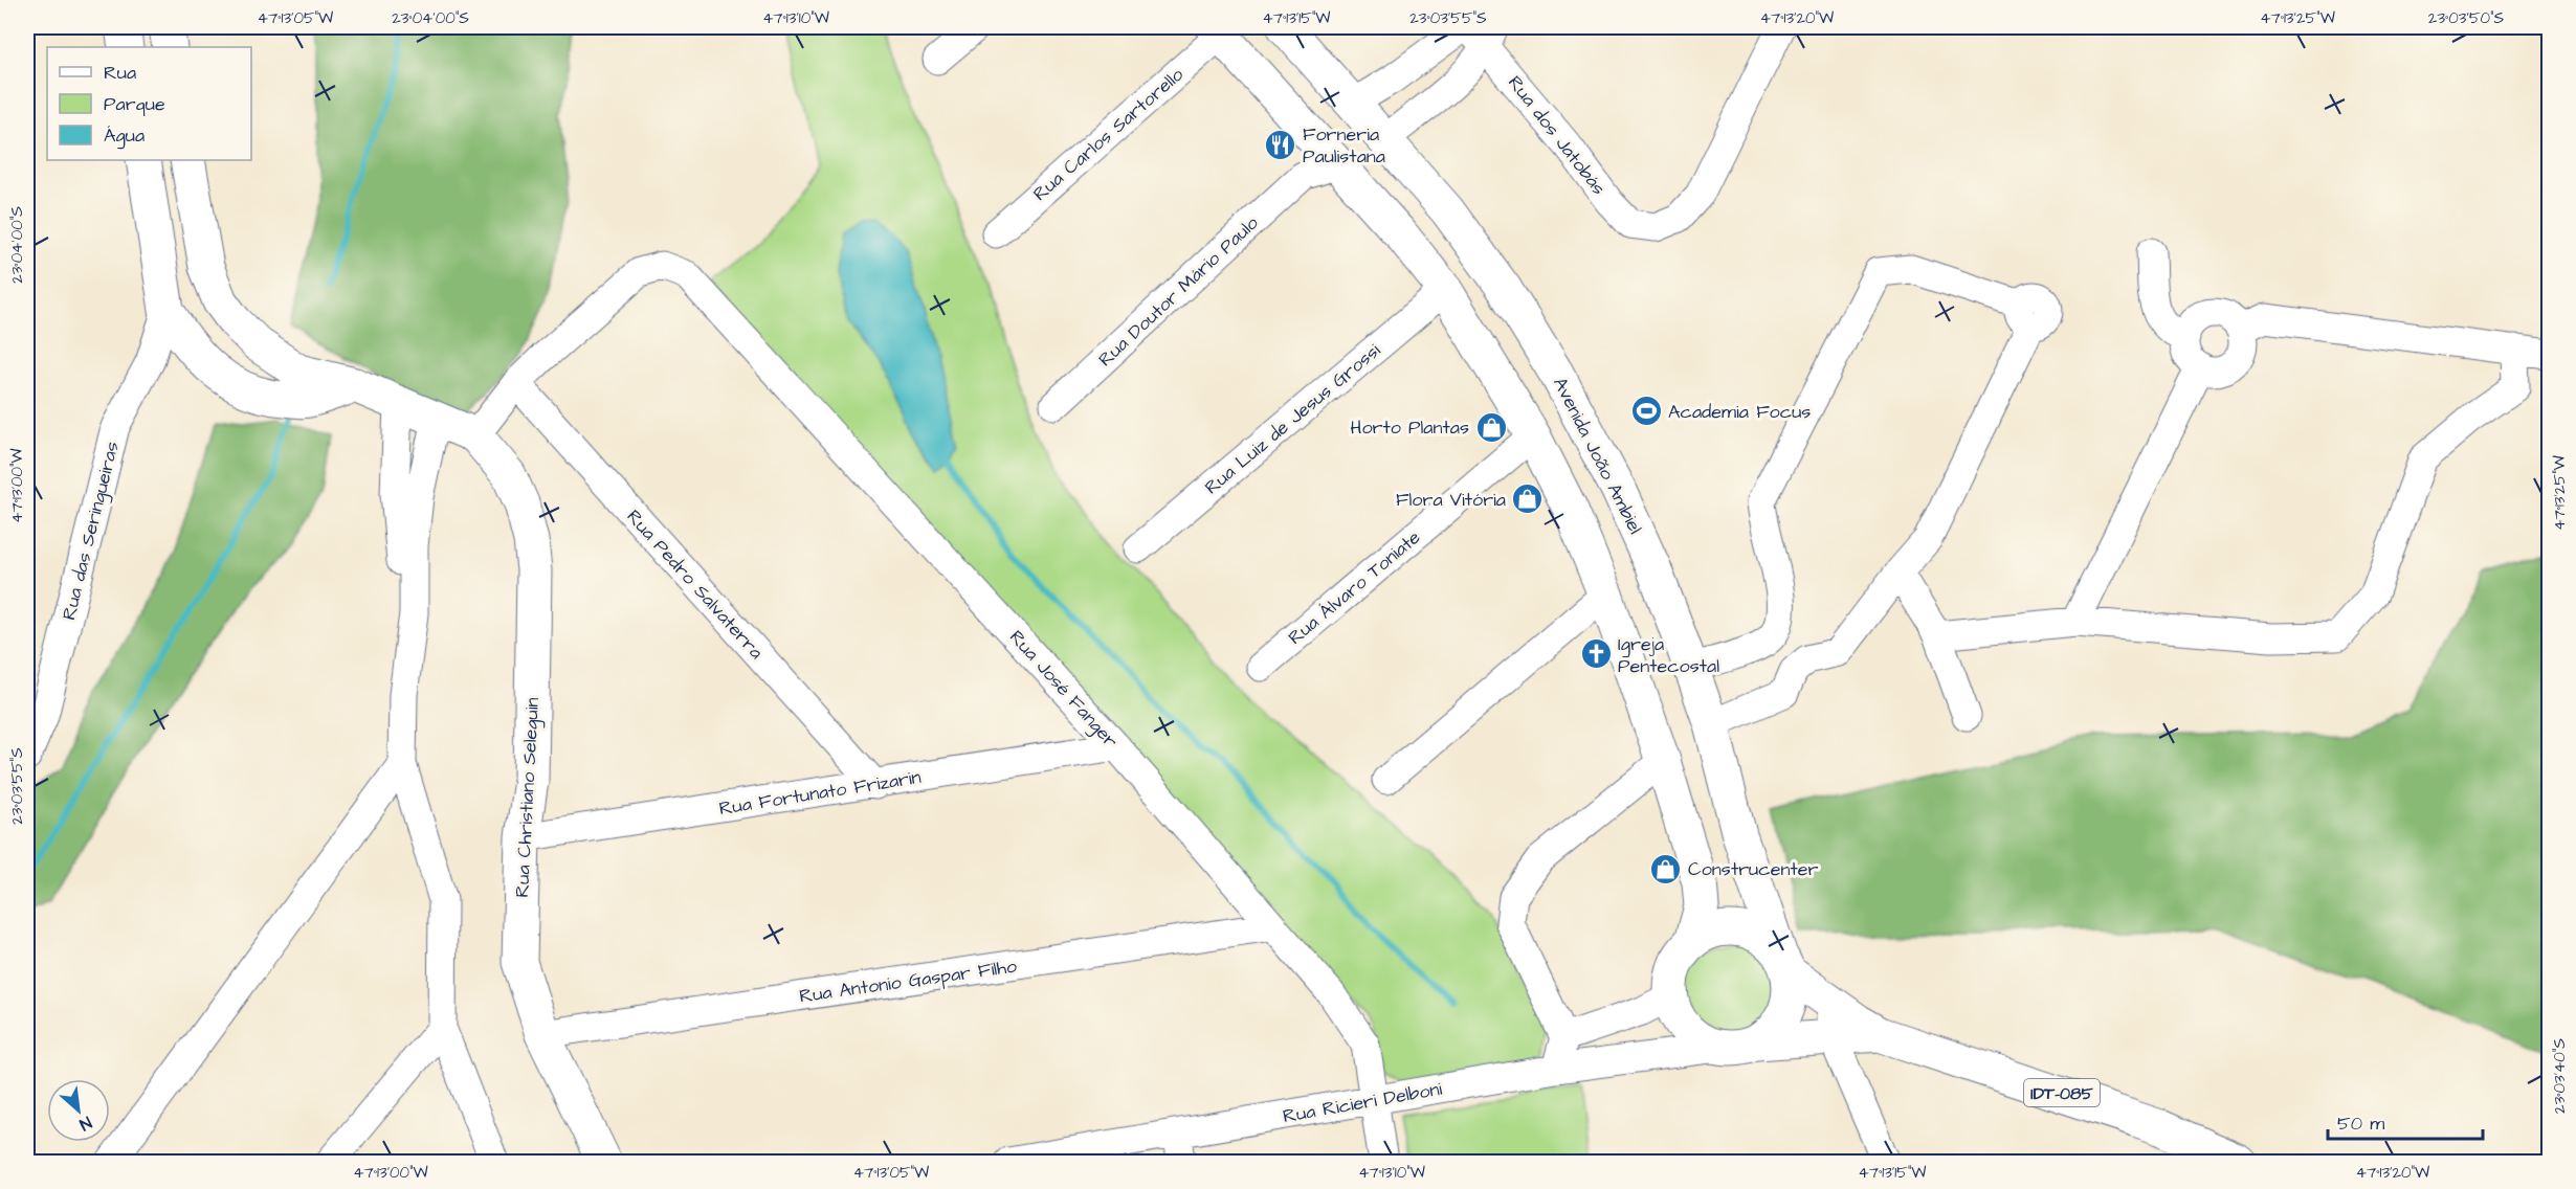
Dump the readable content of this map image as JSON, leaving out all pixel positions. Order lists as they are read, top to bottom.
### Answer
{
  "streets": {
    "main road": ["Avenida João Ambiel", "Rua Christiano Seleguin", "IDT-085"],
    "street": [
      "Rua Carlos Sartorello",
      "Rua dos Jatobás",
      "Rua Doutor Mário Paulo",
      "Rua Luiz de Jesus Grossi",
      "Rua das Seringueiras",
      "Rua Pedro Salvaterra",
      "Rua Álvaro Toniate",
      "Rua José Fanger",
      "Rua Fortunato Frizarin",
      "Rua Antonio Gaspar Filho",
      "Rua Ricieri Delboni"
    ]
  },
  "crossings": [
    ["Rua Doutor Mário Paulo", "Avenida João Ambiel"],
    ["Avenida João Ambiel", "Rua Ricieri Delboni"],
    ["Rua Pedro Salvaterra", "Rua José Fanger"],
    ["Rua Pedro Salvaterra", "Rua Fortunato Frizarin"],
    ["Rua José Fanger", "Rua Fortunato Frizarin"],
    ["Rua José Fanger", "Rua Antonio Gaspar Filho"],
    ["Rua José Fanger", "Rua Ricieri Delboni"],
    ["Rua Fortunato Frizarin", "Rua Christiano Seleguin"],
    ["Rua Christiano Seleguin", "Rua Antonio Gaspar Filho"]
  ],
  "places": {
    "restaurant": ["Forneria Paulistana"],
    "sports": ["Academia Focus"],
    "shop": ["Horto Plantas", "Flora Vitória", "Construcenter"],
    "church": ["Igreja Pentecostal"]
  },
  "legend": ["Rua", "Parque", "Água"],
  "scale_bar": "50 m",
  "north": "bottom right",
  "coordinates": [
    "47°13'05\"W",
    "23°04'00\"S",
    "47°13'10\"W",
    "47°13'15\"W",
    "23°03'55\"S",
    "47°13'20\"W",
    "47°13'25\"W",
    "23°03'50\"S",
    "47°13'00\"W",
    "23°03'40\"S"
  ]
}
